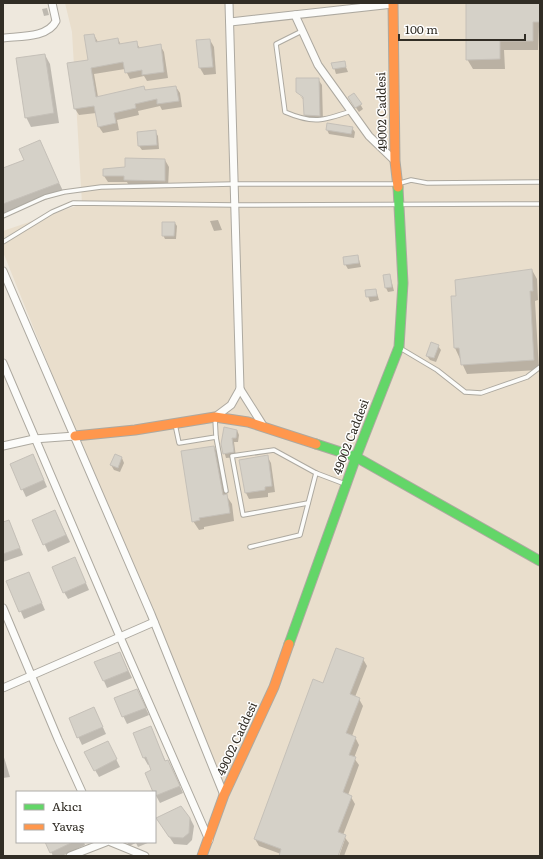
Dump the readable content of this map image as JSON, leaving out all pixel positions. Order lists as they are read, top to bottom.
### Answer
{
  "streets": {
    "street": ["49002 Caddesi"]
  },
  "legend": ["Akıcı", "Yavaş"],
  "scale_bar": "100 m"
}
